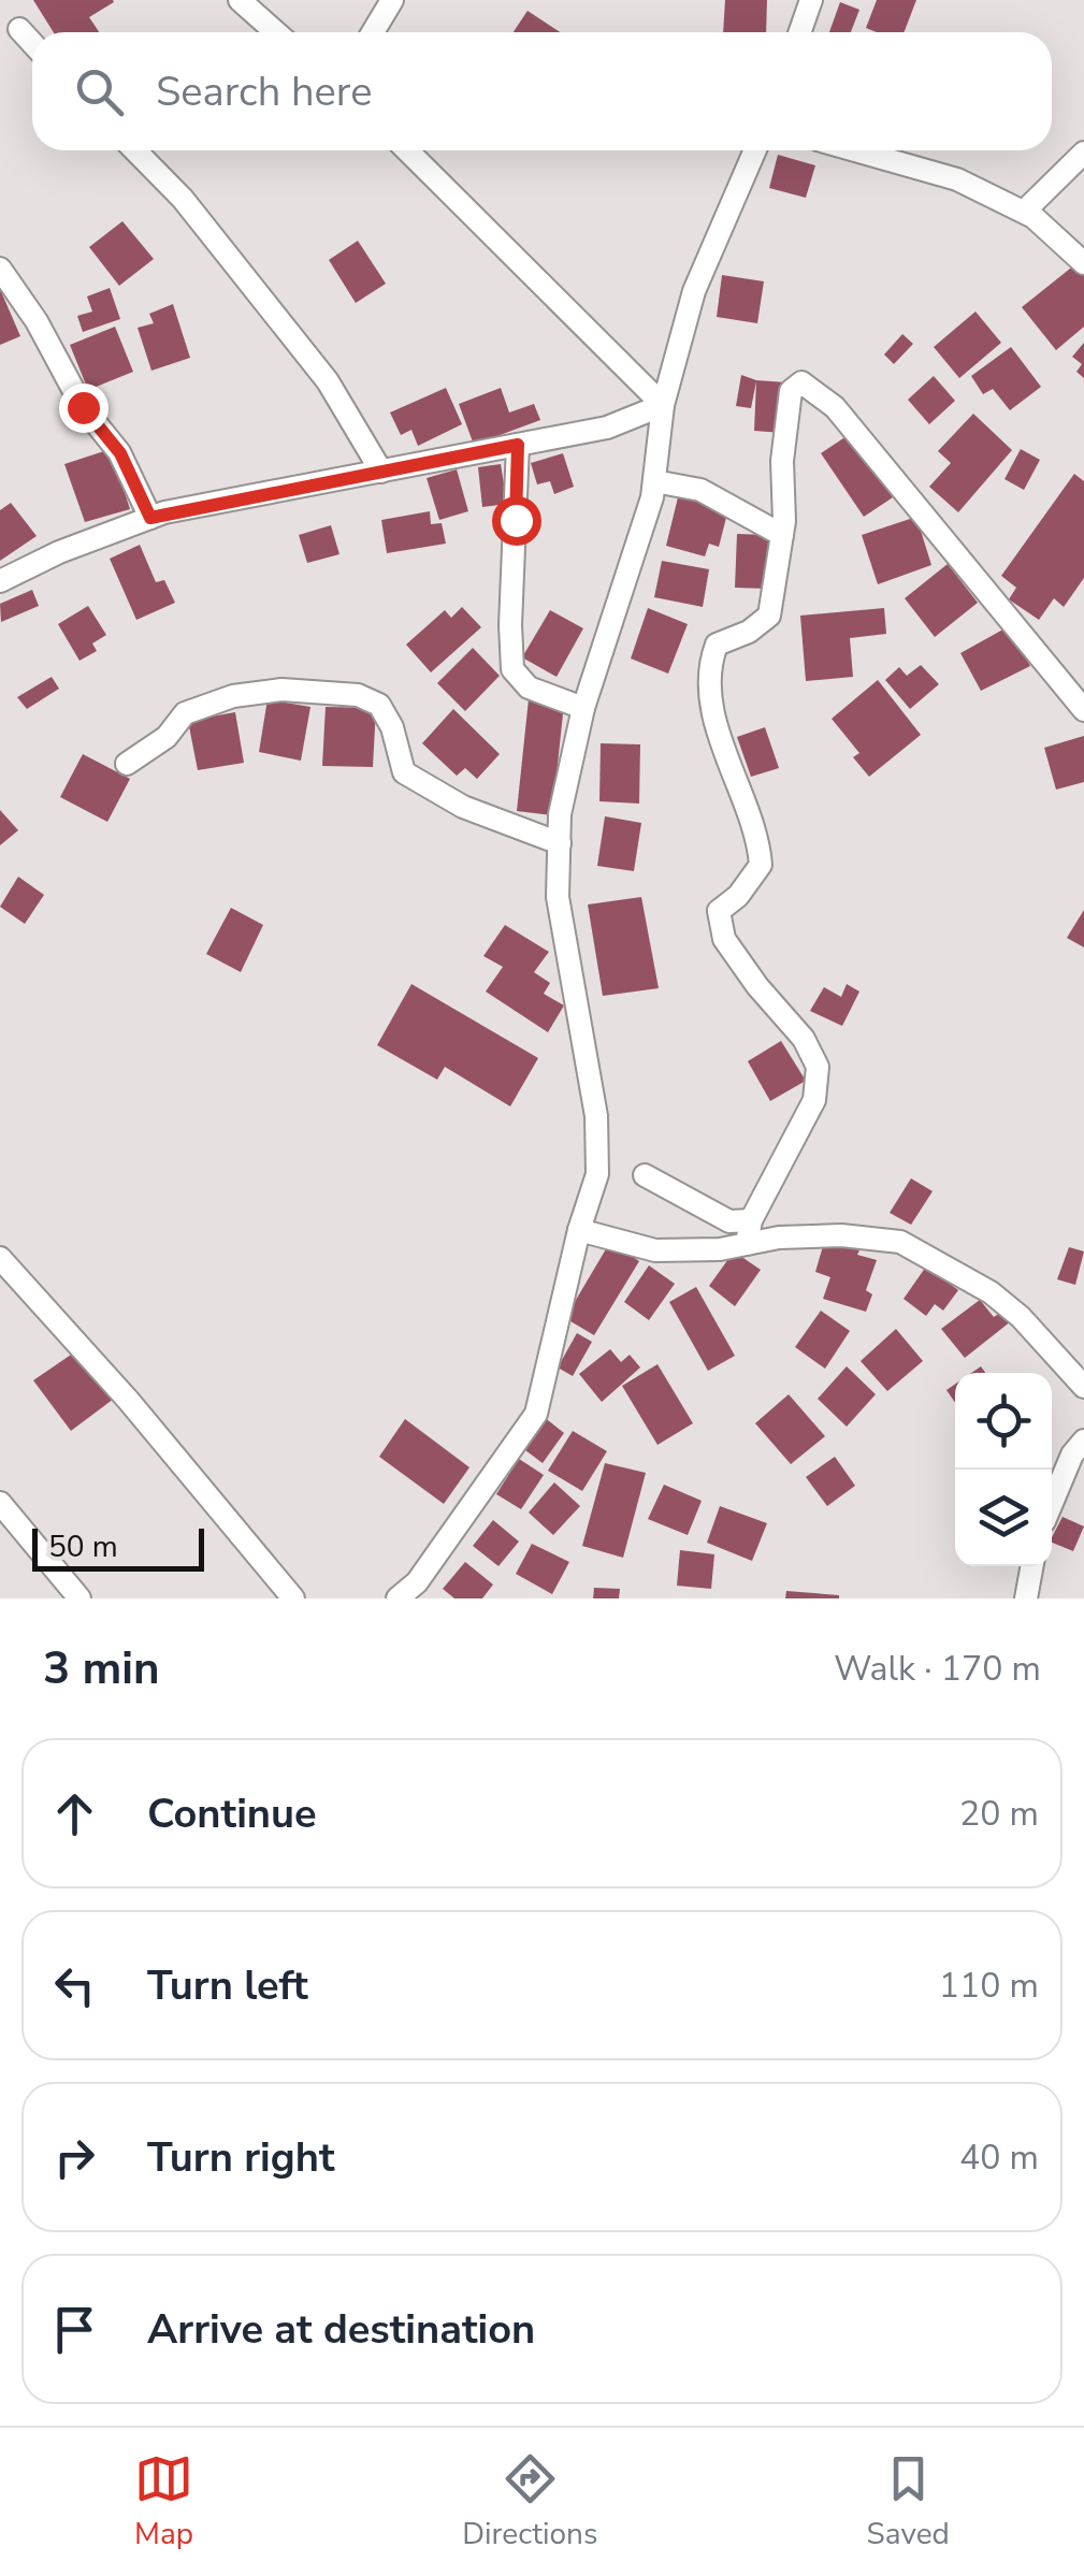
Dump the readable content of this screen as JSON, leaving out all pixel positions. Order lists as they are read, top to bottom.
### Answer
{
  "scale_bar": "50 m",
  "page": {
    "search": "Search here",
    "scale": "50 m",
    "heading": ["3 min", "Walk · 170 m"],
    "list": [
      ["Continue", "20 m"],
      ["Turn left", "110 m"],
      ["Turn right", "40 m"],
      "Arrive at destination"
    ],
    "nav": ["Map", "Directions", "Saved"]
  }
}
